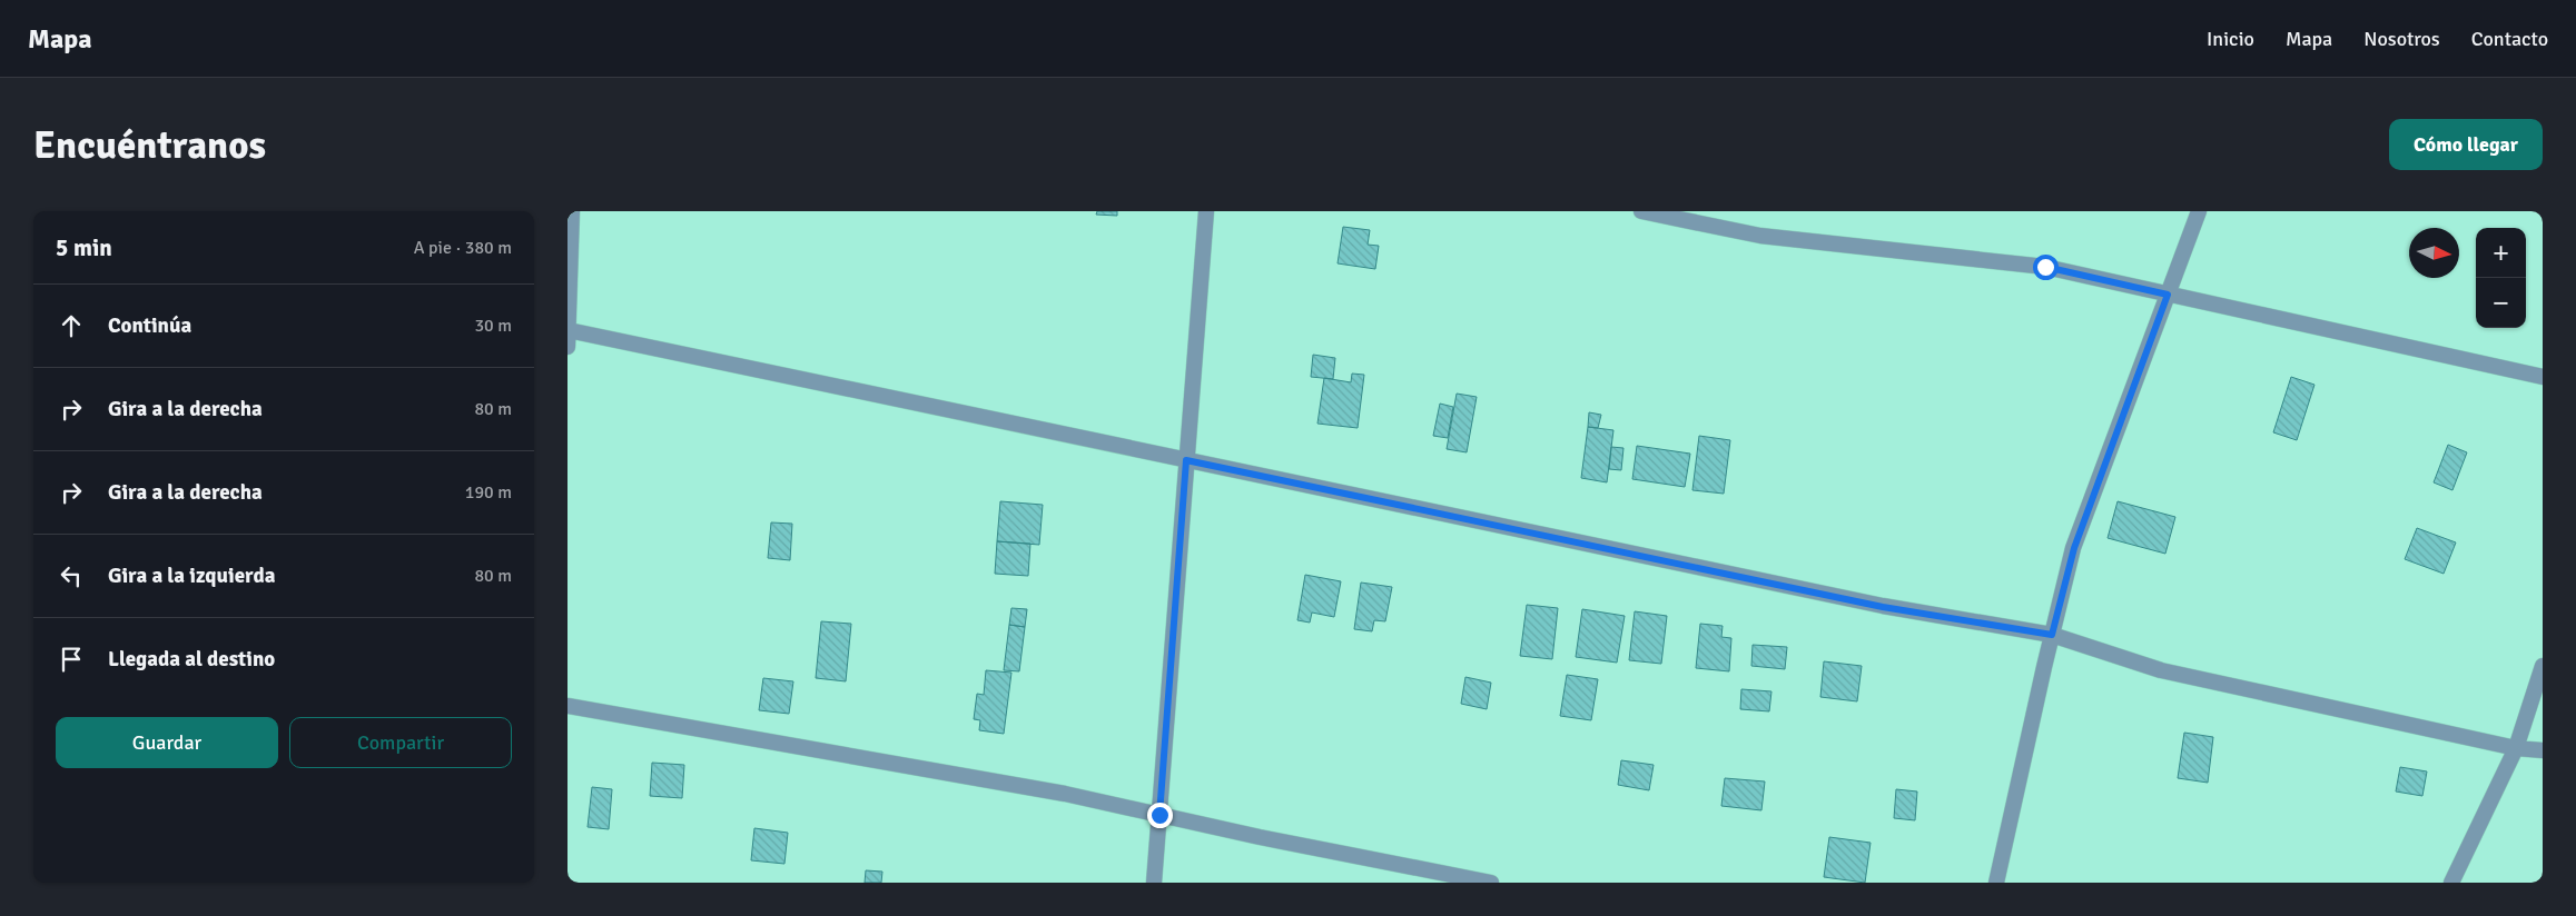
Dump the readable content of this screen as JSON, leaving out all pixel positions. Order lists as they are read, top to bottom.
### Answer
{
  "north": "right",
  "page": {
    "header": "Mapa",
    "nav": [
      "Inicio",
      "Mapa",
      "Nosotros",
      "Contacto"
    ],
    "buttons": [
      "Cómo llegar",
      ["Guardar", "Compartir"]
    ],
    "title": "Encuéntranos",
    "heading": ["5 min", "A pie · 380 m"],
    "map_buttons": ["+", "−"],
    "list": [
      ["Continúa", "30 m"],
      ["Gira a la derecha", "80 m"],
      ["Gira a la derecha", "190 m"],
      ["Gira a la izquierda", "80 m"],
      "Llegada al destino"
    ]
  }
}
